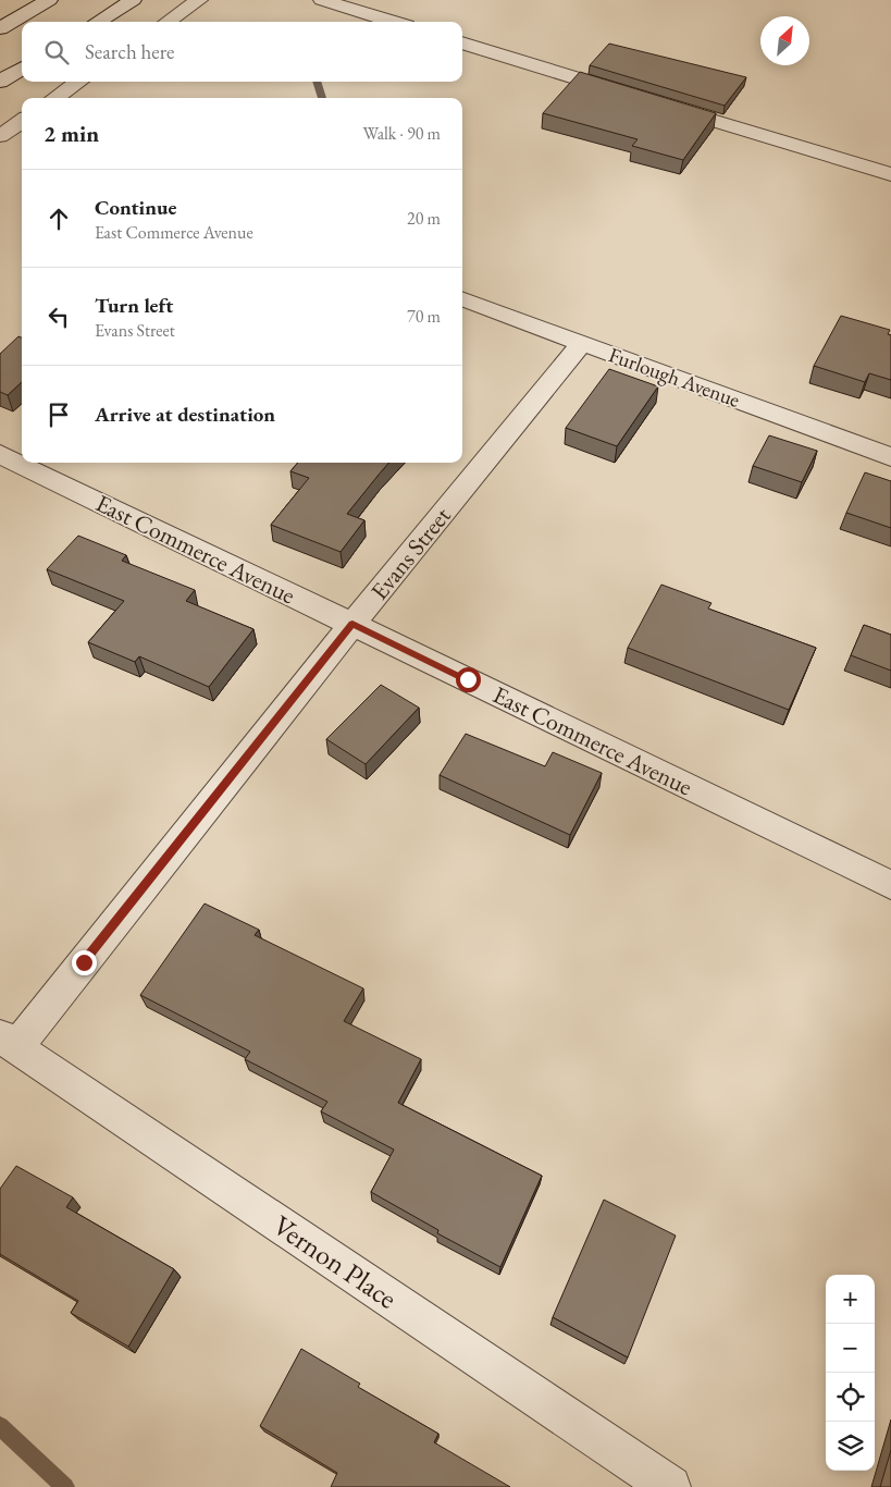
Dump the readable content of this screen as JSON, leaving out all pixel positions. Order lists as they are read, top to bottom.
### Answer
{
  "streets": {
    "street": [
      "Furlough Avenue",
      "East Commerce Avenue",
      "Evans Street",
      "Vernon Place"
    ]
  },
  "crossings": [
    ["Furlough Avenue", "Evans Street"],
    ["East Commerce Avenue", "Evans Street"],
    ["Evans Street", "Vernon Place"]
  ],
  "north": "top right",
  "page": {
    "search": "Search here",
    "heading": ["2 min", "Walk · 90 m"],
    "list": [
      ["Continue", "East Commerce Avenue", "20 m"],
      ["Turn left", "Evans Street", "70 m"],
      "Arrive at destination"
    ],
    "map_buttons": ["+", "−"]
  }
}
